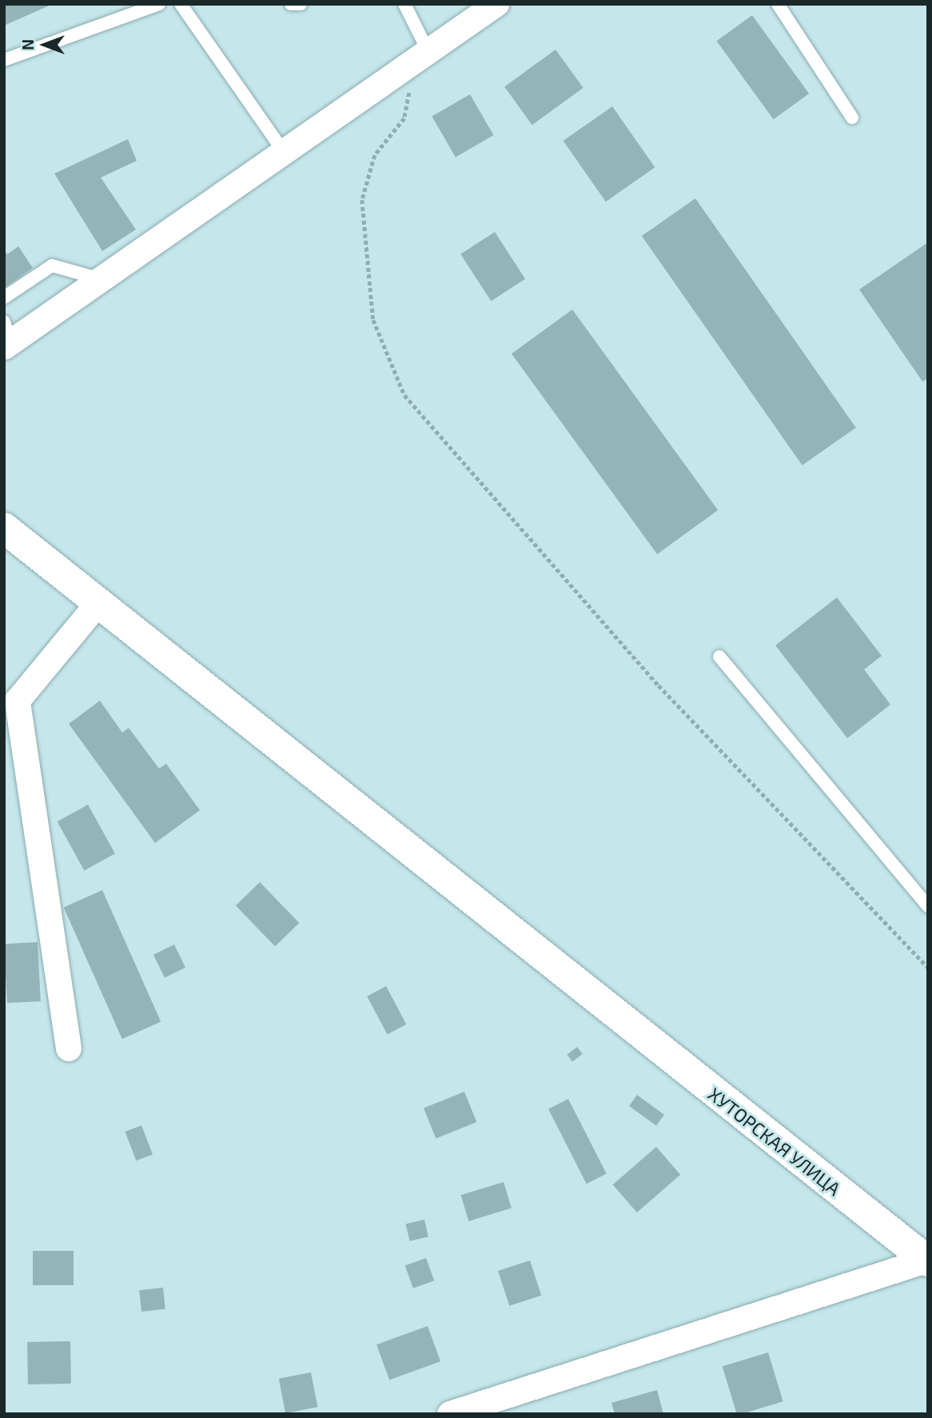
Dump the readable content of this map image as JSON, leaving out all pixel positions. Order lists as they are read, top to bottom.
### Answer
{
  "streets": {
    "main road": ["ХУТОРСКАЯ УЛИЦА"]
  },
  "north": "left"
}
